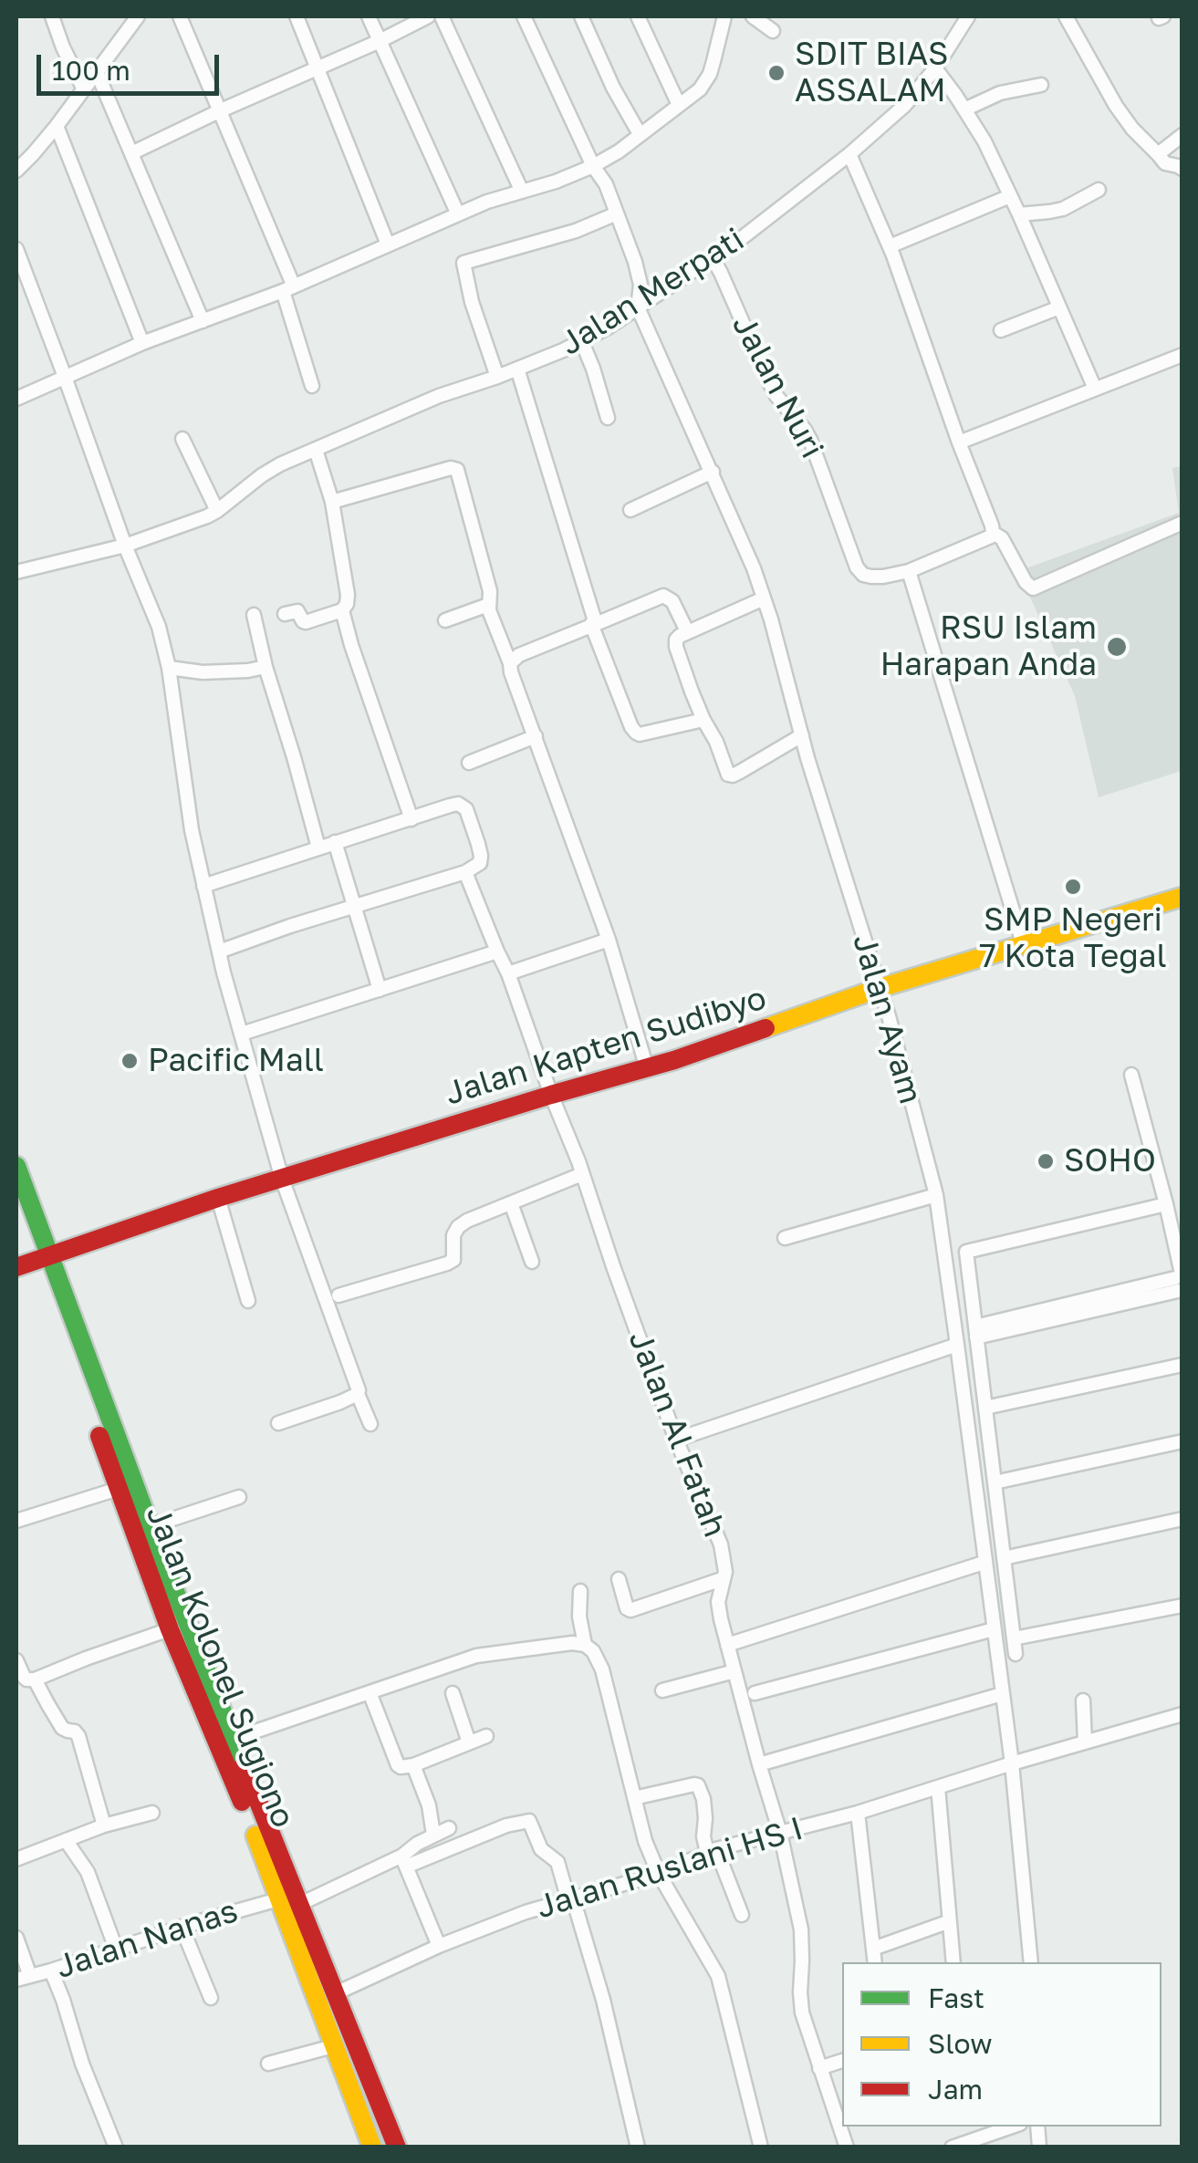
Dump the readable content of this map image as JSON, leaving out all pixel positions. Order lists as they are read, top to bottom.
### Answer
{
  "streets": {
    "main road": ["Jalan Kapten Sudibyo", "Jalan Kolonel Sugiono"],
    "street": [
      "Jalan Merpati",
      "Jalan Nuri",
      "Jalan Ayam",
      "Jalan Al Fatah",
      "Jalan Ruslani HS I",
      "Jalan Nanas"
    ]
  },
  "crossings": [
    ["Jalan Merpati", "Jalan Nuri"],
    ["Jalan Merpati", "Jalan Ayam"],
    ["Jalan Ayam", "Jalan Kapten Sudibyo"],
    ["Jalan Ayam", "Jalan Ruslani HS I"],
    ["Jalan Kapten Sudibyo", "Jalan Al Fatah"],
    ["Jalan Kapten Sudibyo", "Jalan Kolonel Sugiono"],
    ["Jalan Al Fatah", "Jalan Ruslani HS I"],
    ["Jalan Kolonel Sugiono", "Jalan Ruslani HS I"],
    ["Jalan Kolonel Sugiono", "Jalan Nanas"]
  ],
  "places": [
    "SDIT BIAS ASSALAM",
    "RSU Islam Harapan Anda",
    "SMP Negeri 7 Kota Tegal",
    "Pacific Mall",
    "SOHO"
  ],
  "legend": ["Fast", "Slow", "Jam"],
  "scale_bar": "100 m"
}
